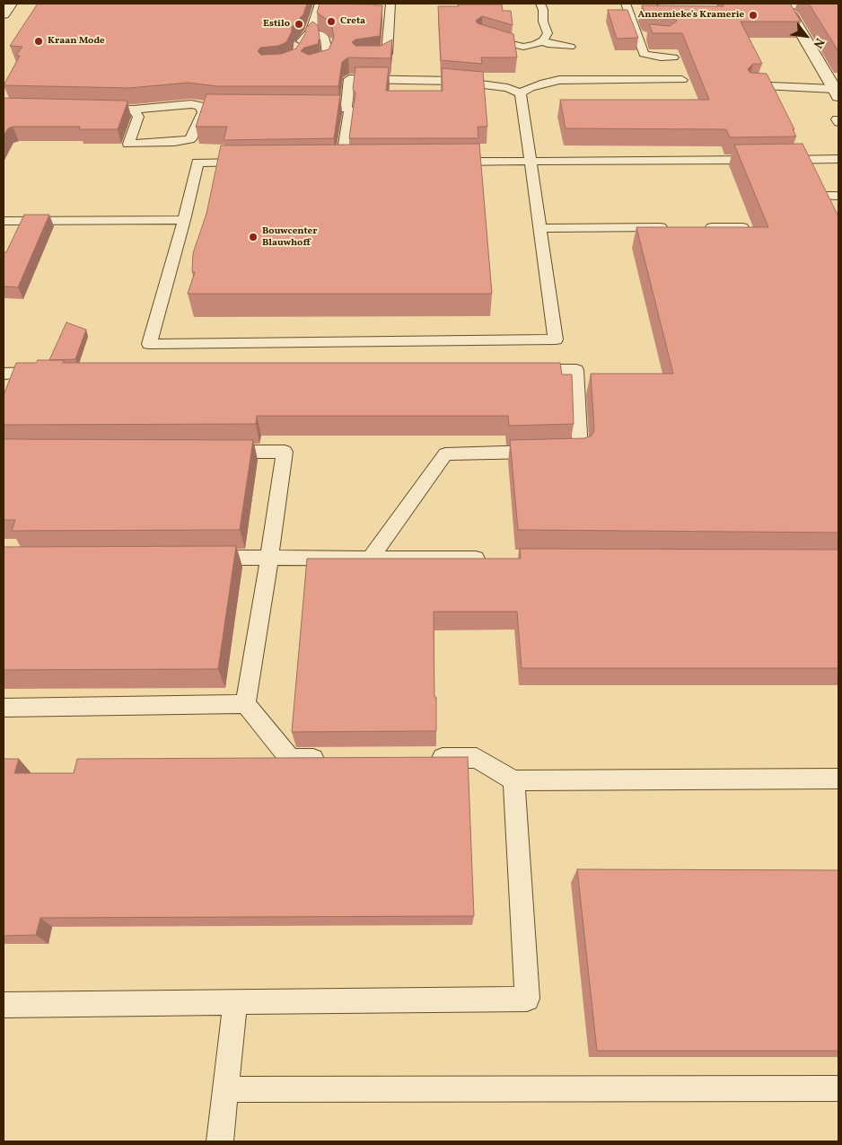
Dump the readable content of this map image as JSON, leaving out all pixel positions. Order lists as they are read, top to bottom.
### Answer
{
  "places": [
    "Annemieke's Kramerie",
    "Creta",
    "Estilo",
    "Kraan Mode",
    "Bouwcenter Blauwhoff"
  ],
  "north": "bottom right"
}
